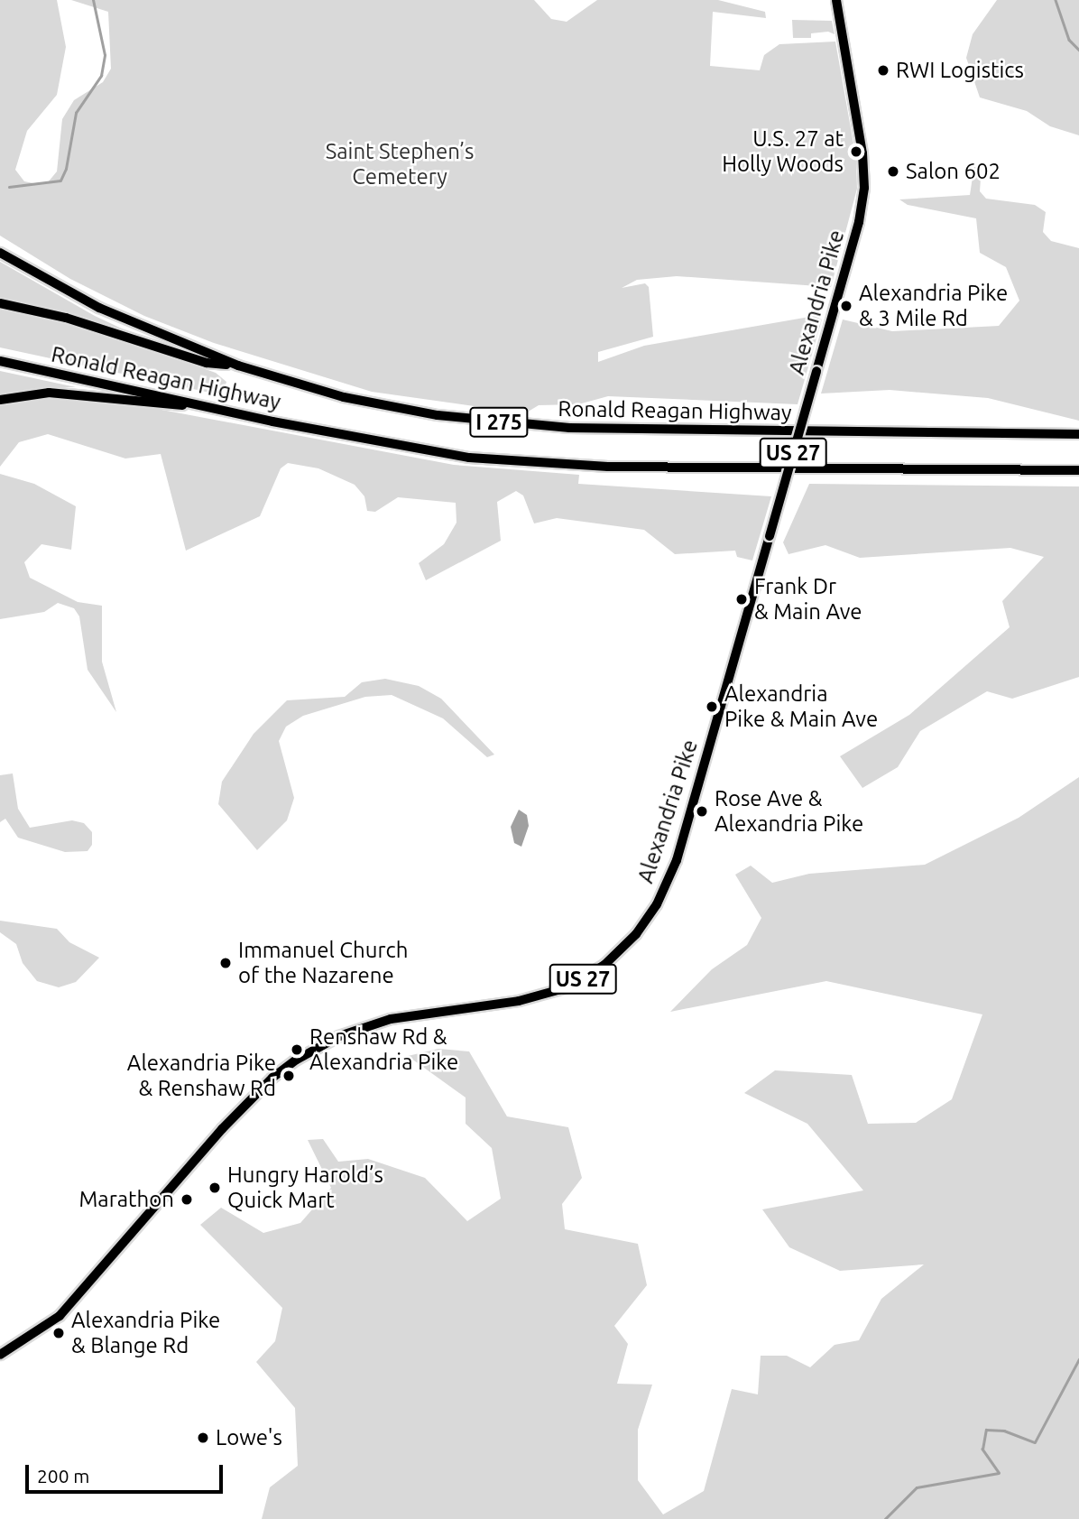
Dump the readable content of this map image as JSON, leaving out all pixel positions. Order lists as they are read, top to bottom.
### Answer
{
  "streets": {
    "highway": ["Ronald Reagan Highway", "I 275"],
    "main road": ["Alexandria Pike", "US 27"]
  },
  "parks": ["Saint Stephen’s Cemetery"],
  "places": [
    "RWI Logistics",
    "U.S. 27 at Holly Woods",
    "Salon 602",
    "Alexandria Pike & 3 Mile Rd",
    "Frank Dr & Main Ave",
    "Alexandria Pike & Main Ave",
    "Rose Ave & Alexandria Pike",
    "Immanuel Church of the Nazarene",
    "Renshaw Rd & Alexandria Pike",
    "Alexandria Pike & Renshaw Rd",
    "Hungry Harold’s Quick Mart",
    "Marathon",
    "Alexandria Pike & Blange Rd",
    "Lowe's"
  ],
  "scale_bar": "200 m"
}
